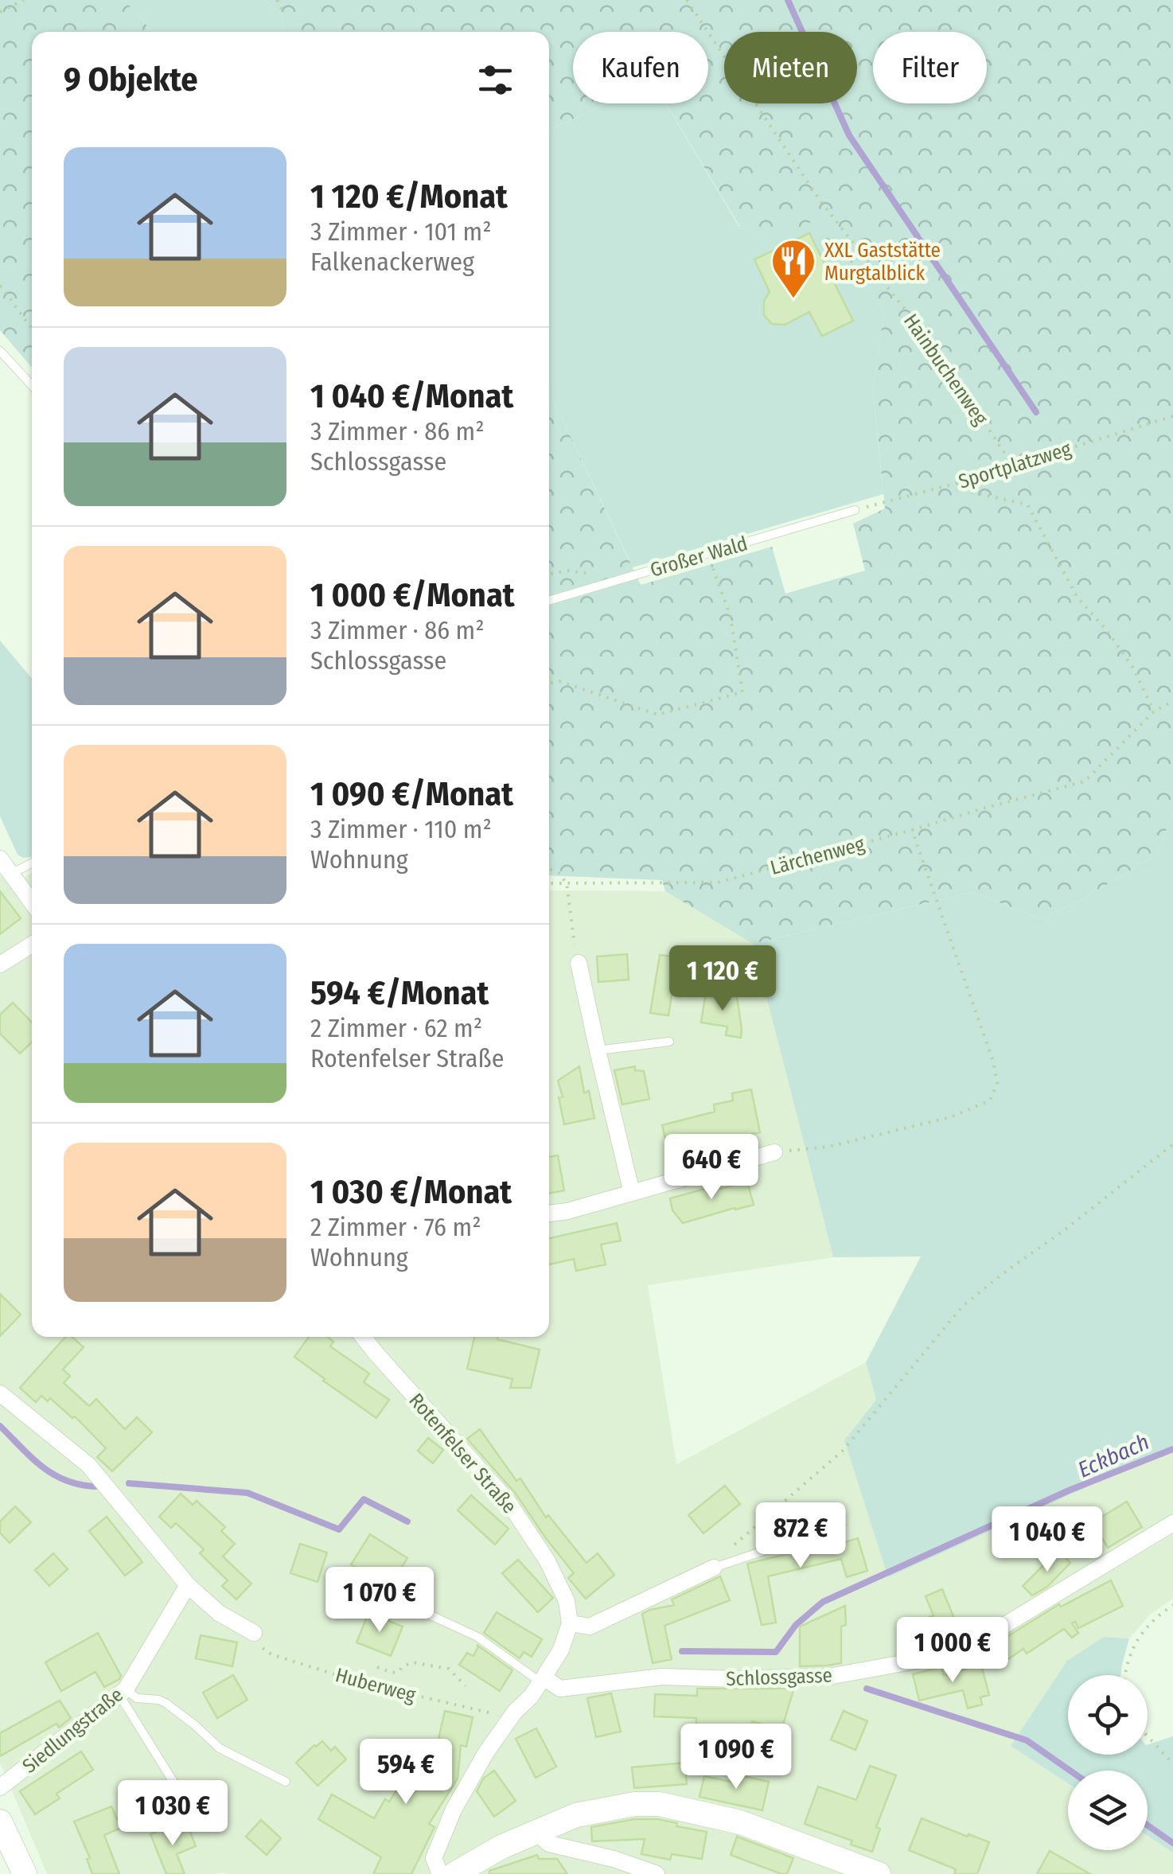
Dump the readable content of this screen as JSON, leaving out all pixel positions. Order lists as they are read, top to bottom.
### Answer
{
  "streets": {
    "street": ["Rotenfelser Straße", "Schlossgasse", "Siedlungstraße"],
    "lane": ["Großer Wald"],
    "path": [
      "Hainbuchenweg",
      "Sportplatzweg",
      "Lärchenweg",
      "Huberweg"
    ]
  },
  "crossings": [
    ["Hainbuchenweg", "Sportplatzweg"],
    ["Sportplatzweg", "Großer Wald"]
  ],
  "water": ["Eckbach"],
  "places": {
    "restaurant": ["XXL Gaststätte Murgtalblick"]
  },
  "page": {
    "chip": ["Kaufen", "Mieten", "Filter"],
    "heading": "9 Objekte",
    "list": [
      {
        "name": "1 120 €/Monat",
        "note": "3 Zimmer · 101 m² · Falkenackerweg"
      },
      {
        "name": "1 040 €/Monat",
        "note": "3 Zimmer · 86 m² · Schlossgasse"
      },
      {
        "name": "1 000 €/Monat",
        "note": "3 Zimmer · 86 m² · Schlossgasse"
      },
      {
        "name": "1 090 €/Monat",
        "note": "3 Zimmer · 110 m² · Wohnung"
      },
      {
        "name": "594 €/Monat",
        "note": "2 Zimmer · 62 m² · Rotenfelser Straße"
      },
      {
        "name": "1 030 €/Monat",
        "note": "2 Zimmer · 76 m² · Wohnung"
      }
    ],
    "price": [
      "1 120 €",
      "640 €",
      "872 €",
      "1 040 €",
      "1 070 €",
      "1 000 €",
      "1 090 €",
      "594 €",
      "1 030 €"
    ]
  }
}
